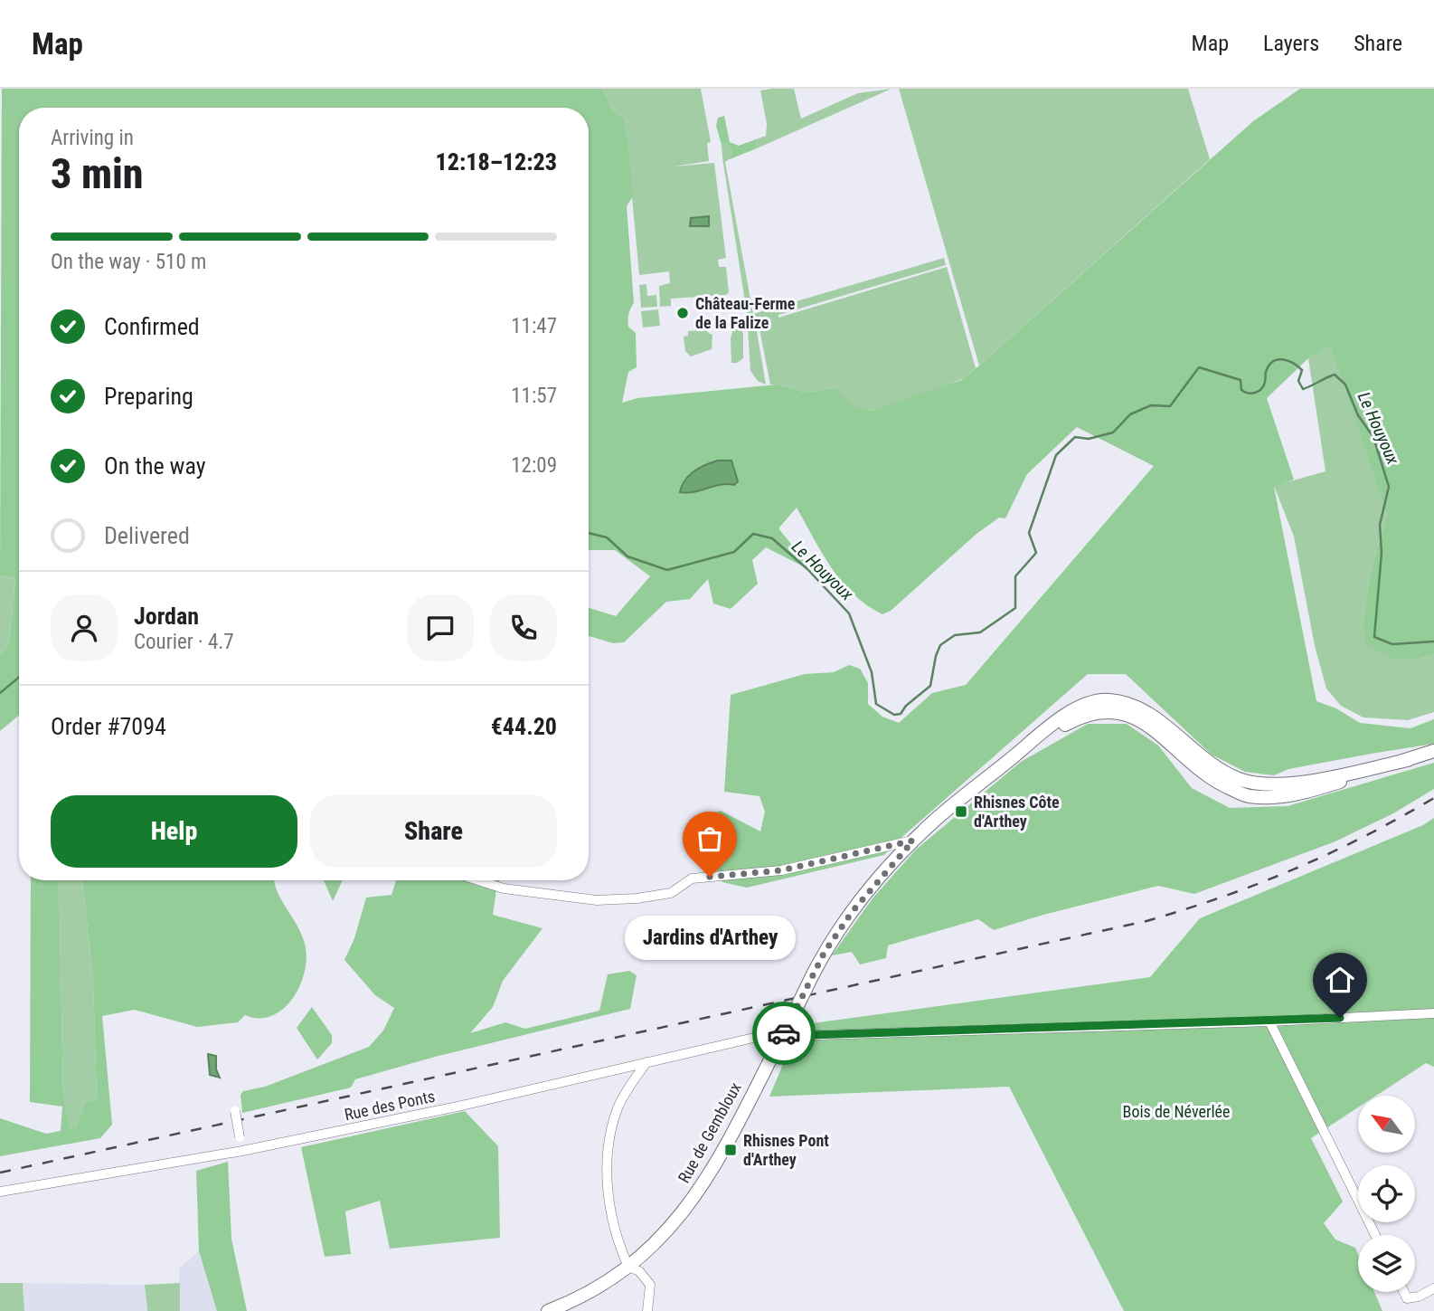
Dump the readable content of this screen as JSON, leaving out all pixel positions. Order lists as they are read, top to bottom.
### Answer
{
  "streets": {
    "main road": ["Rue de Gembloux"],
    "street": ["Rue des Ponts"]
  },
  "crossings": [
    ["Rue des Ponts", "Rue de Gembloux"]
  ],
  "water": ["Le Houyoux"],
  "parks": ["Bois de Néverlée"],
  "places": {
    "other": ["Château-Ferme de la Falize", "Jardins d'Arthey"],
    "transit": ["Rhisnes Côte d'Arthey", "Rhisnes Pont d'Arthey"]
  },
  "north": "top left",
  "page": {
    "header": "Map",
    "nav": ["Map", "Layers", "Share"],
    "heading": ["3 min", "Arriving in", "12:18–12:23"],
    "panel": [
      "Jordan",
      "Courier · 4.7",
      "Order #7094",
      "€44.20"
    ],
    "bar": "On the way · 510 m",
    "list": [
      ["Confirmed", "11:47"],
      ["Preparing", "11:57"],
      ["On the way", "12:09"],
      "Delivered"
    ],
    "buttons": ["Help", "Share"],
    "bubble": "Jardins d'Arthey"
  }
}
